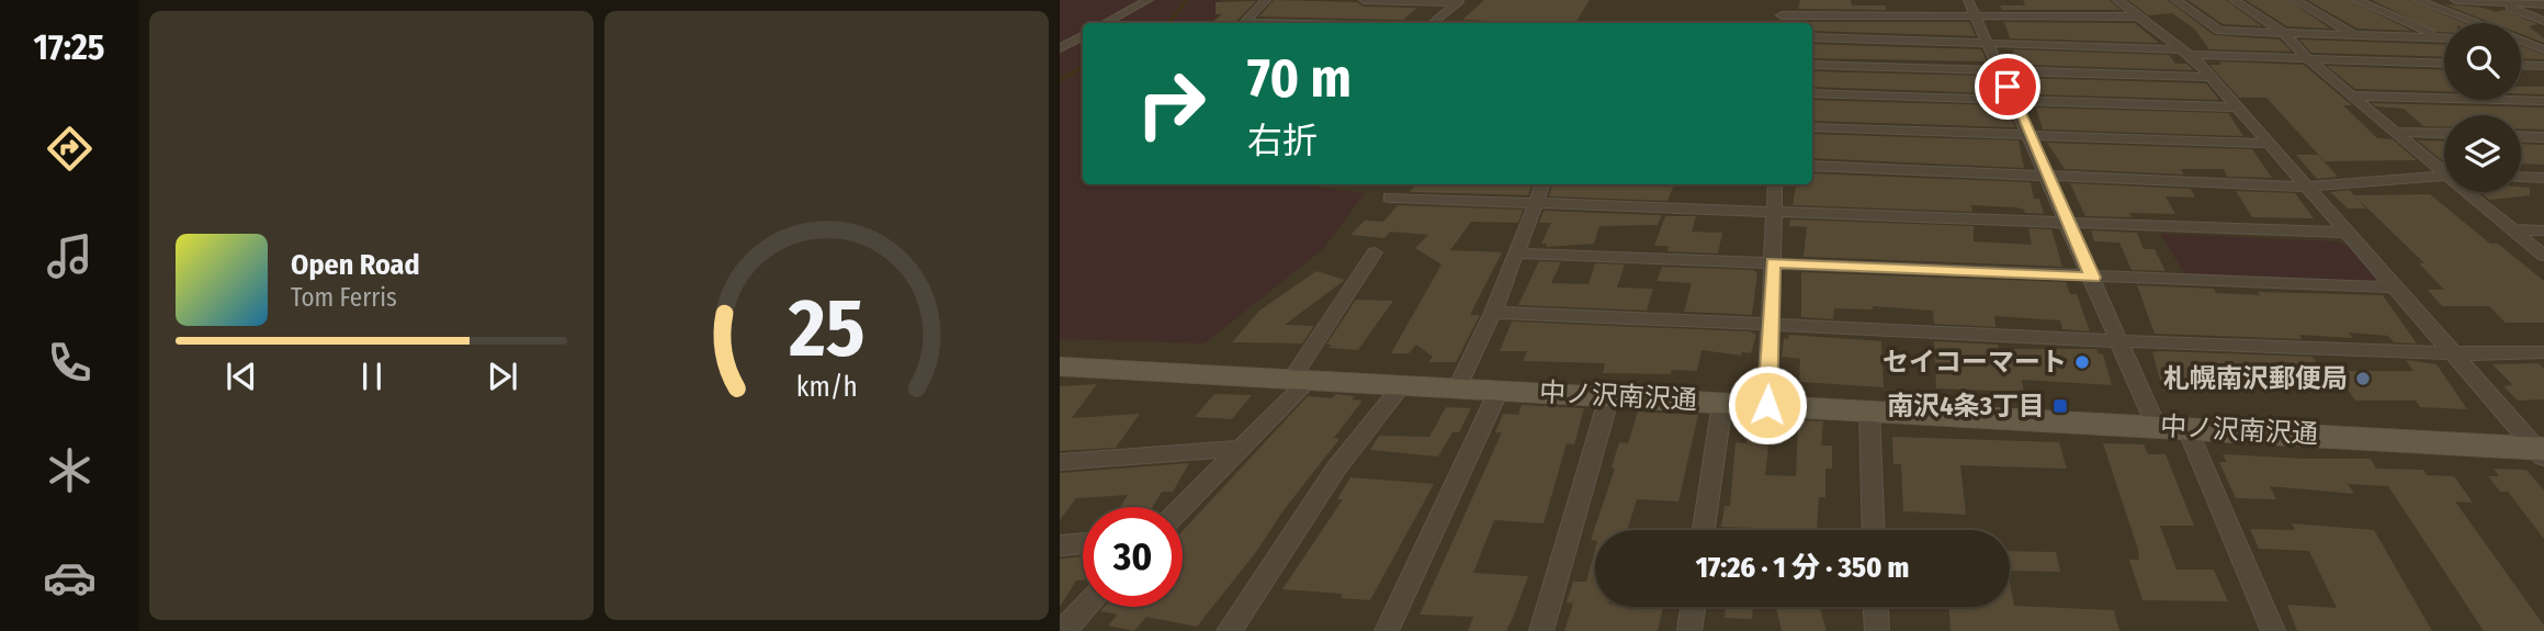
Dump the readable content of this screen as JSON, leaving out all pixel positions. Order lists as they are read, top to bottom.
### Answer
{
  "streets": {
    "street": ["中ノ沢南沢通"]
  },
  "places": {
    "other": ["セイコーマート", "札幌南沢郵便局"],
    "transit": ["南沢4条3丁目"]
  },
  "page": {
    "tabs": "17:25",
    "turn": ["70 m", "右折"],
    "song": ["Open Road", "Tom Ferris"],
    "limit": "30",
    "trip": "17:26 · 1 分 · 350 m",
    "gauge": ["25", "km/h"]
  }
}
